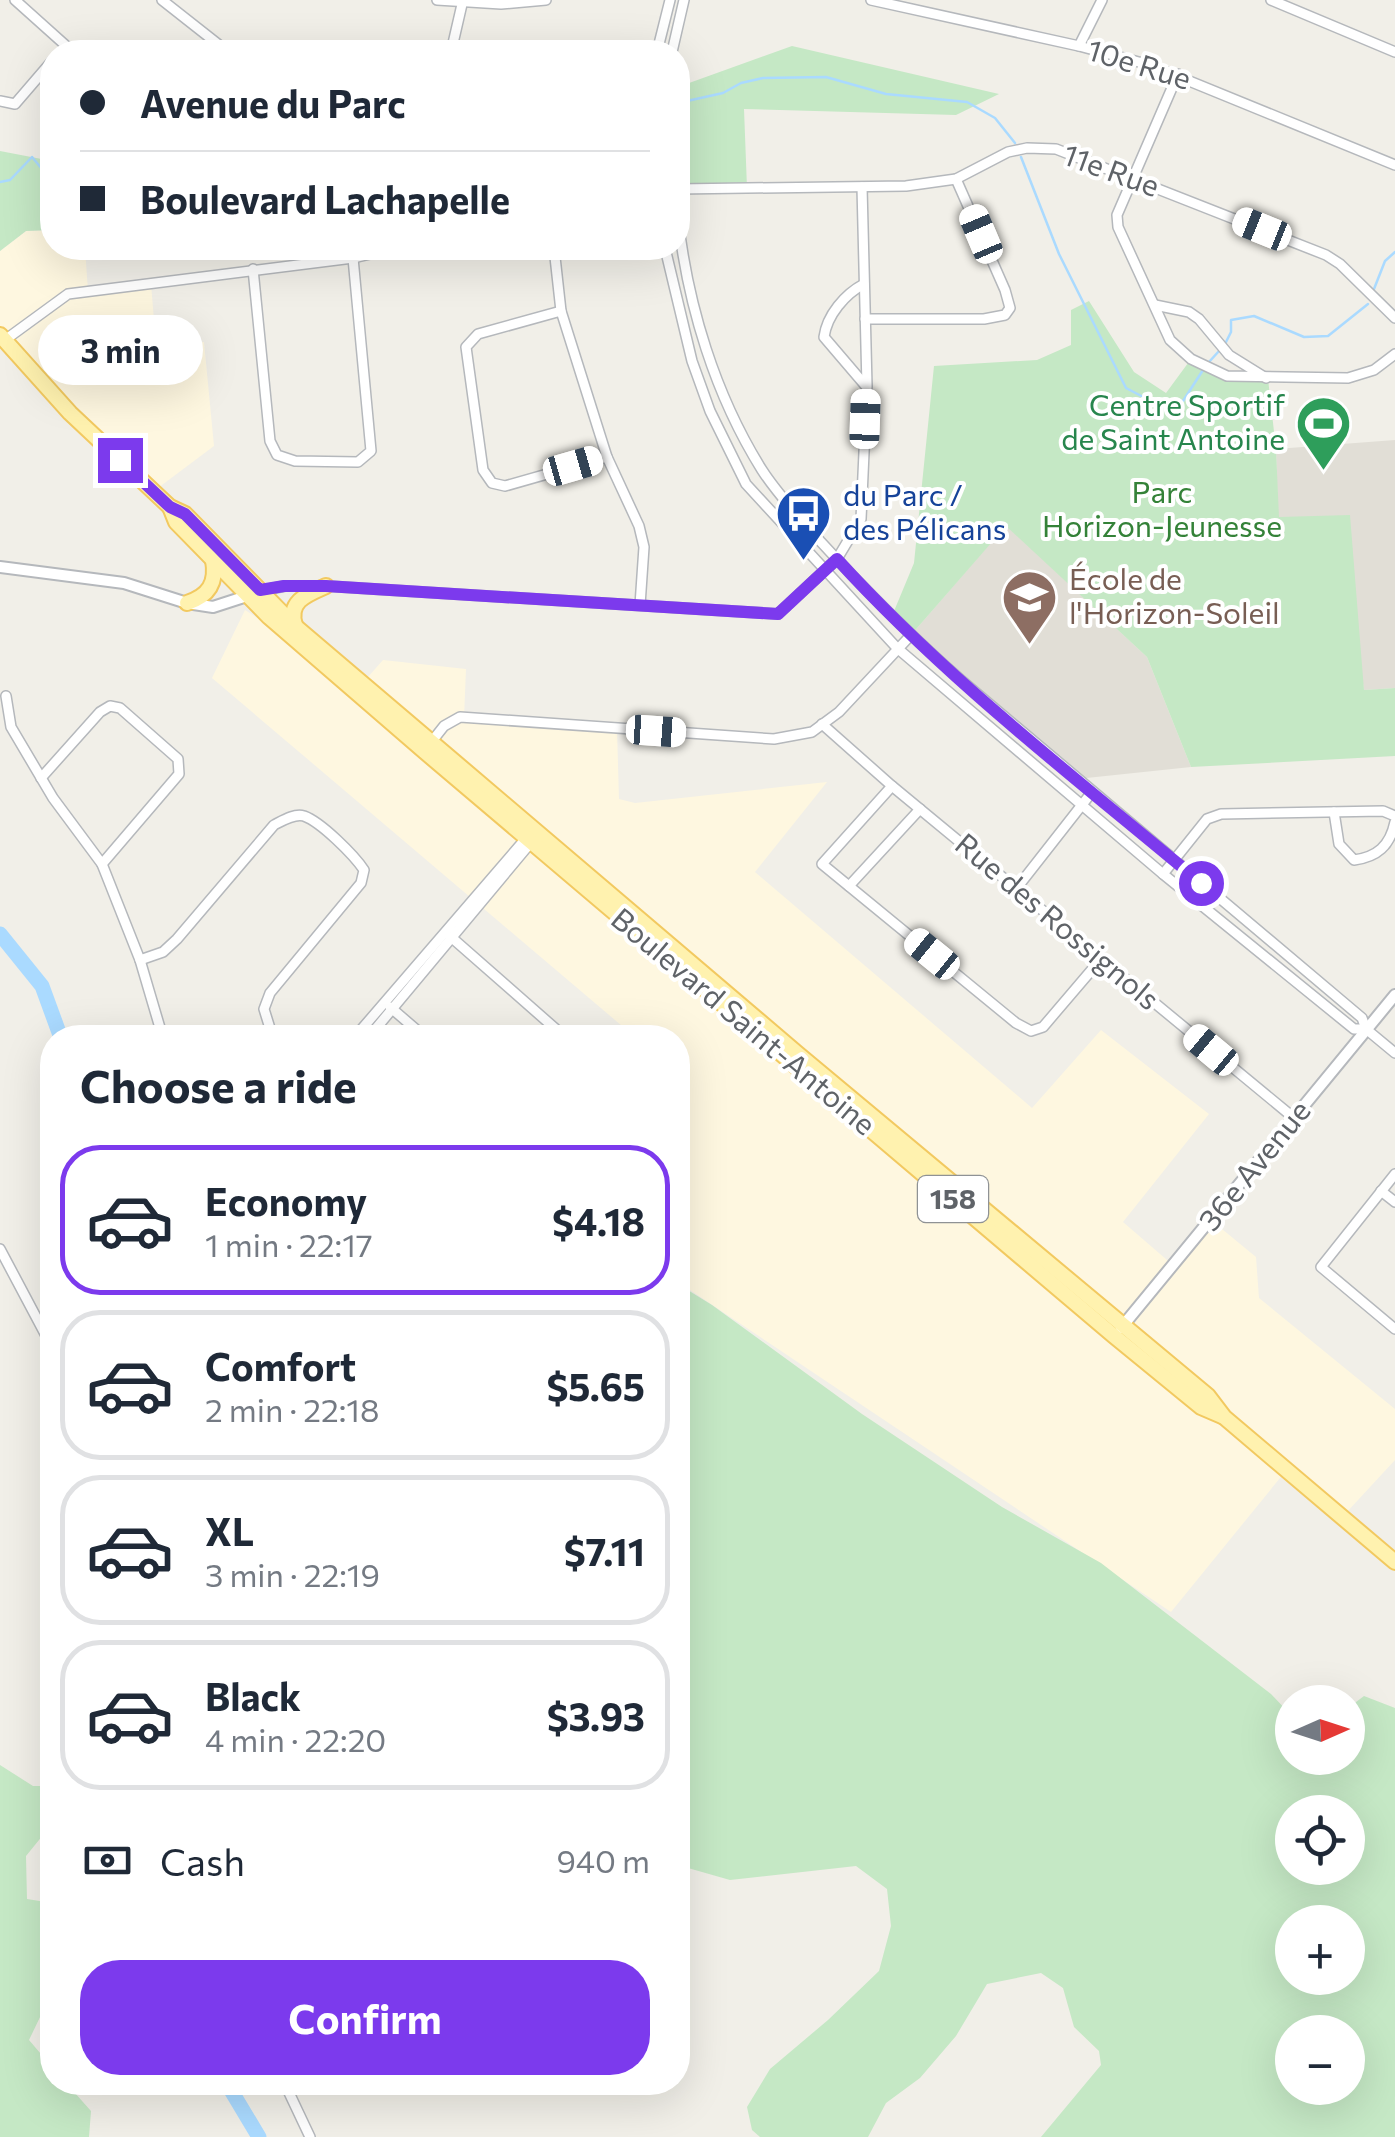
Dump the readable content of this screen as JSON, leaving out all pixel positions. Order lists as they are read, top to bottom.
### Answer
{
  "streets": {
    "main road": ["Boulevard Saint-Antoine", "158"],
    "street": [
      "10e Rue",
      "11e Rue",
      "Rue des Rossignols",
      "36e Avenue"
    ]
  },
  "crossings": [
    ["Rue des Rossignols", "36e Avenue"],
    ["Boulevard Saint-Antoine", "36e Avenue"],
    ["Boulevard Saint-Antoine", "158"]
  ],
  "parks": ["Parc Horizon-Jeunesse"],
  "places": {
    "sports": ["Centre Sportif de Saint Antoine"],
    "bus stop": ["du Parc / des Pélicans"],
    "school or university": ["École de l'Horizon-Soleil"]
  },
  "north": "right",
  "page": {
    "banner": ["Avenue du Parc", "Boulevard Lachapelle"],
    "bubble": "3 min",
    "heading": "Choose a ride",
    "list": [
      {
        "name": "Economy",
        "note": "1 min · 22:17",
        "value": "$4.18"
      },
      {
        "name": "Comfort",
        "note": "2 min · 22:18",
        "value": "$5.65"
      },
      {
        "name": "XL",
        "note": "3 min · 22:19",
        "value": "$7.11"
      },
      {
        "name": "Black",
        "note": "4 min · 22:20",
        "value": "$3.93"
      }
    ],
    "map_buttons": ["+", "−"],
    "pay": ["Cash", "940 m"],
    "buttons": "Confirm"
  }
}
